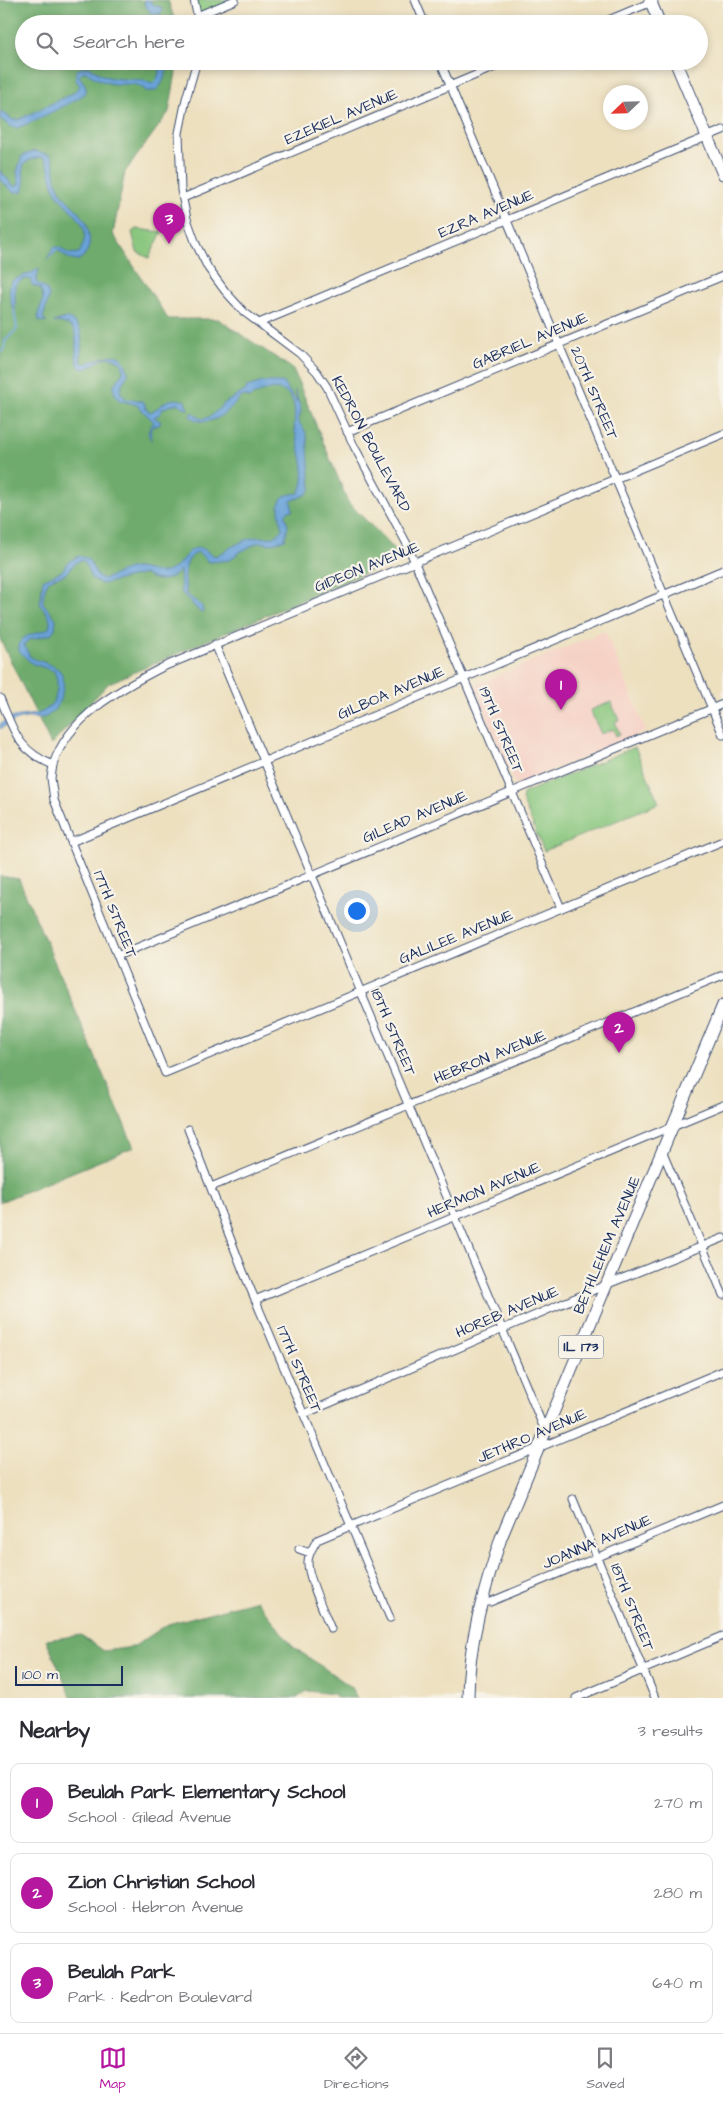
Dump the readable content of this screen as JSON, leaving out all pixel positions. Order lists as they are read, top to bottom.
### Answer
{
  "streets": {
    "main road": ["BETHLEHEM AVENUE", "IL 173"],
    "street": [
      "EZEKIEL AVENUE",
      "EZRA AVENUE",
      "GABRIEL AVENUE",
      "20TH STREET",
      "KEDRON BOULEVARD",
      "GIDEON AVENUE",
      "GILBOA AVENUE",
      "19TH STREET",
      "GILEAD AVENUE",
      "17TH STREET",
      "GALILEE AVENUE",
      "18TH STREET",
      "HEBRON AVENUE",
      "HERMON AVENUE",
      "HOREB AVENUE",
      "JETHRO AVENUE",
      "JOANNA AVENUE"
    ]
  },
  "crossings": [
    ["EZEKIEL AVENUE", "20TH STREET"],
    ["EZEKIEL AVENUE", "KEDRON BOULEVARD"],
    ["EZRA AVENUE", "20TH STREET"],
    ["EZRA AVENUE", "KEDRON BOULEVARD"],
    ["GABRIEL AVENUE", "20TH STREET"],
    ["GABRIEL AVENUE", "KEDRON BOULEVARD"],
    ["20TH STREET", "GIDEON AVENUE"],
    ["20TH STREET", "GILBOA AVENUE"],
    ["20TH STREET", "GILEAD AVENUE"],
    ["KEDRON BOULEVARD", "GIDEON AVENUE"],
    ["KEDRON BOULEVARD", "19TH STREET"],
    ["GIDEON AVENUE", "19TH STREET"],
    ["GIDEON AVENUE", "17TH STREET"],
    ["GIDEON AVENUE", "18TH STREET"],
    ["GILBOA AVENUE", "19TH STREET"],
    ["GILBOA AVENUE", "17TH STREET"],
    ["GILBOA AVENUE", "18TH STREET"],
    ["19TH STREET", "GILEAD AVENUE"],
    ["19TH STREET", "GALILEE AVENUE"],
    ["GILEAD AVENUE", "17TH STREET"],
    ["GILEAD AVENUE", "18TH STREET"],
    ["17TH STREET", "GALILEE AVENUE"],
    ["17TH STREET", "HEBRON AVENUE"],
    ["17TH STREET", "HERMON AVENUE"],
    ["17TH STREET", "HOREB AVENUE"],
    ["17TH STREET", "JETHRO AVENUE"],
    ["GALILEE AVENUE", "18TH STREET"],
    ["18TH STREET", "HEBRON AVENUE"],
    ["18TH STREET", "HERMON AVENUE"],
    ["18TH STREET", "BETHLEHEM AVENUE"],
    ["18TH STREET", "HOREB AVENUE"],
    ["18TH STREET", "JOANNA AVENUE"],
    ["HERMON AVENUE", "BETHLEHEM AVENUE"],
    ["BETHLEHEM AVENUE", "HOREB AVENUE"],
    ["BETHLEHEM AVENUE", "JETHRO AVENUE"],
    ["BETHLEHEM AVENUE", "JOANNA AVENUE"]
  ],
  "scale_bar": "100 m",
  "north": "bottom left",
  "page": {
    "search": "Search here",
    "pins": ["3", "1", "2"],
    "scale": "100 m",
    "heading": ["Nearby", "3 results"],
    "list": [
      {
        "mark": "1",
        "name": "Beulah Park Elementary School",
        "note": "School · Gilead Avenue",
        "value": "270 m"
      },
      {
        "mark": "2",
        "name": "Zion Christian School",
        "note": "School · Hebron Avenue",
        "value": "280 m"
      },
      {
        "mark": "3",
        "name": "Beulah Park",
        "note": "Park · Kedron Boulevard",
        "value": "640 m"
      }
    ],
    "nav": ["Map", "Directions", "Saved"]
  }
}
